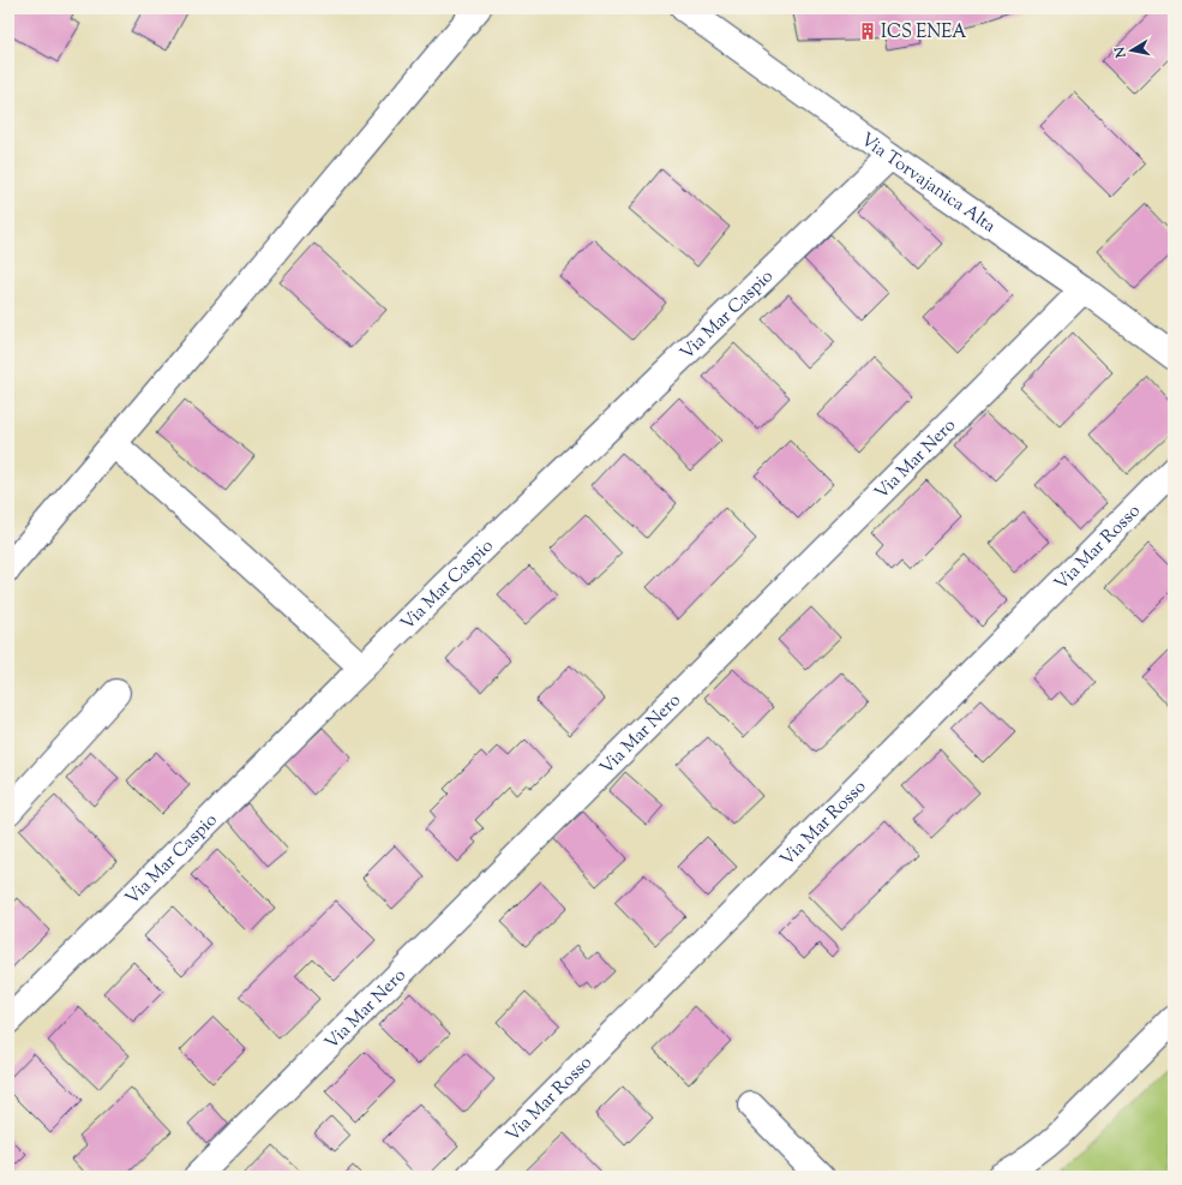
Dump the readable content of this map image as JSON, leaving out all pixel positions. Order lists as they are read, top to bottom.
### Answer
{
  "streets": {
    "street": [
      "Via Torvajanica Alta",
      "Via Mar Caspio",
      "Via Mar Nero",
      "Via Mar Rosso"
    ]
  },
  "crossings": [
    ["Via Torvajanica Alta", "Via Mar Caspio"],
    ["Via Torvajanica Alta", "Via Mar Nero"]
  ],
  "places": {
    "building": ["ICS ENEA"]
  },
  "north": "left"
}
